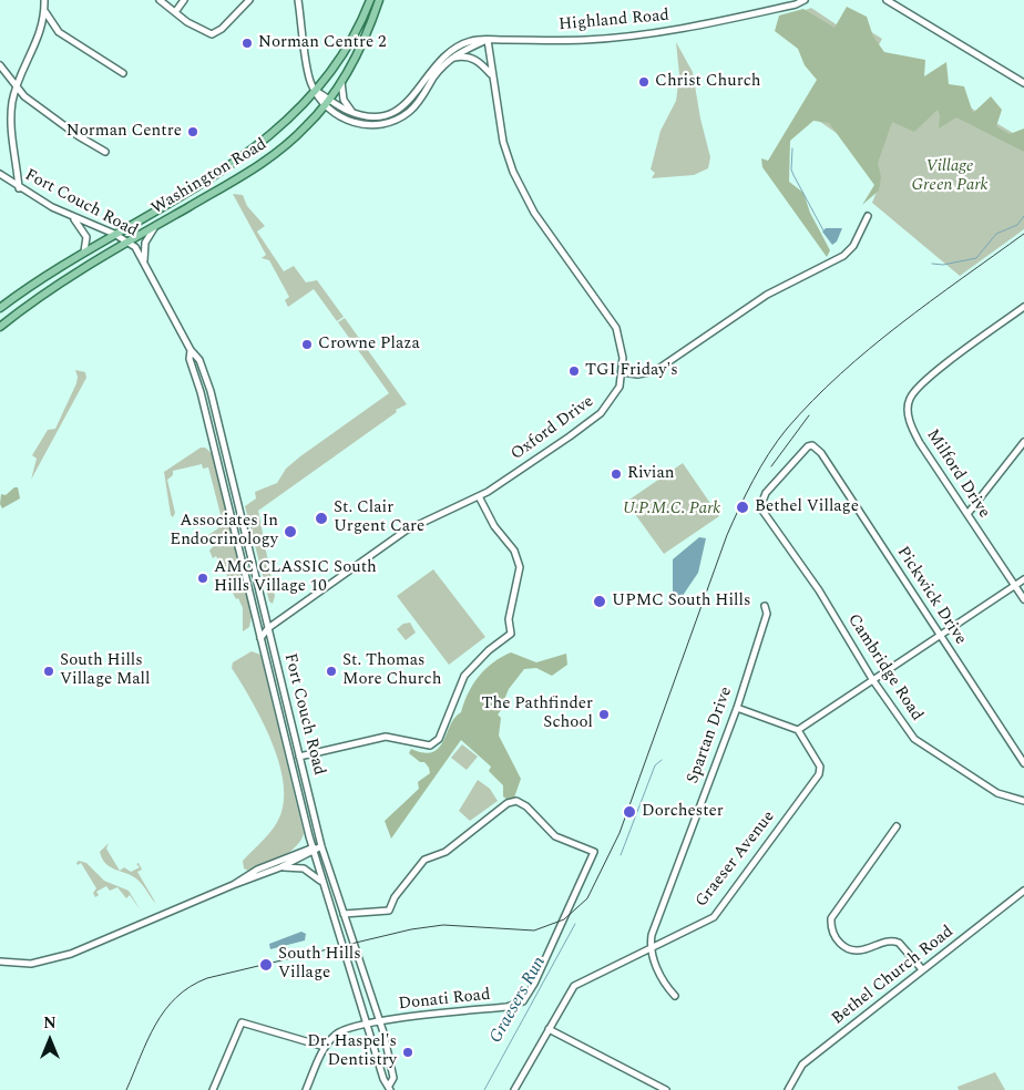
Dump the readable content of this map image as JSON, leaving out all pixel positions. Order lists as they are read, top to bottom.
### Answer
{
  "streets": {
    "main road": ["Washington Road"],
    "street": [
      "Highland Road",
      "Fort Couch Road",
      "Oxford Drive",
      "Milford Drive",
      "Pickwick Drive",
      "Cambridge Road",
      "Spartan Drive",
      "Graeser Avenue",
      "Bethel Church Road",
      "Donati Road"
    ]
  },
  "crossings": [
    ["Highland Road", "Washington Road"],
    ["Highland Road", "Oxford Drive"],
    ["Washington Road", "Fort Couch Road"],
    ["Fort Couch Road", "Oxford Drive"],
    ["Fort Couch Road", "Donati Road"],
    ["Pickwick Drive", "Cambridge Road"],
    ["Spartan Drive", "Graeser Avenue"]
  ],
  "water": ["Graesers Run"],
  "parks": ["Village Green Park", "U.P.M.C. Park"],
  "places": [
    "Norman Centre 2",
    "Christ Church",
    "Norman Centre",
    "Crowne Plaza",
    "TGI Friday's",
    "Rivian",
    "Bethel Village",
    "St. Clair Urgent Care",
    "Associates In Endocrinology",
    "AMC CLASSIC South Hills Village 10",
    "UPMC South Hills",
    "South Hills Village Mall",
    "St. Thomas More Church",
    "The Pathfinder School",
    "Dorchester",
    "South Hills Village",
    "Dr. Haspel's Dentistry"
  ],
  "north": "top"
}
